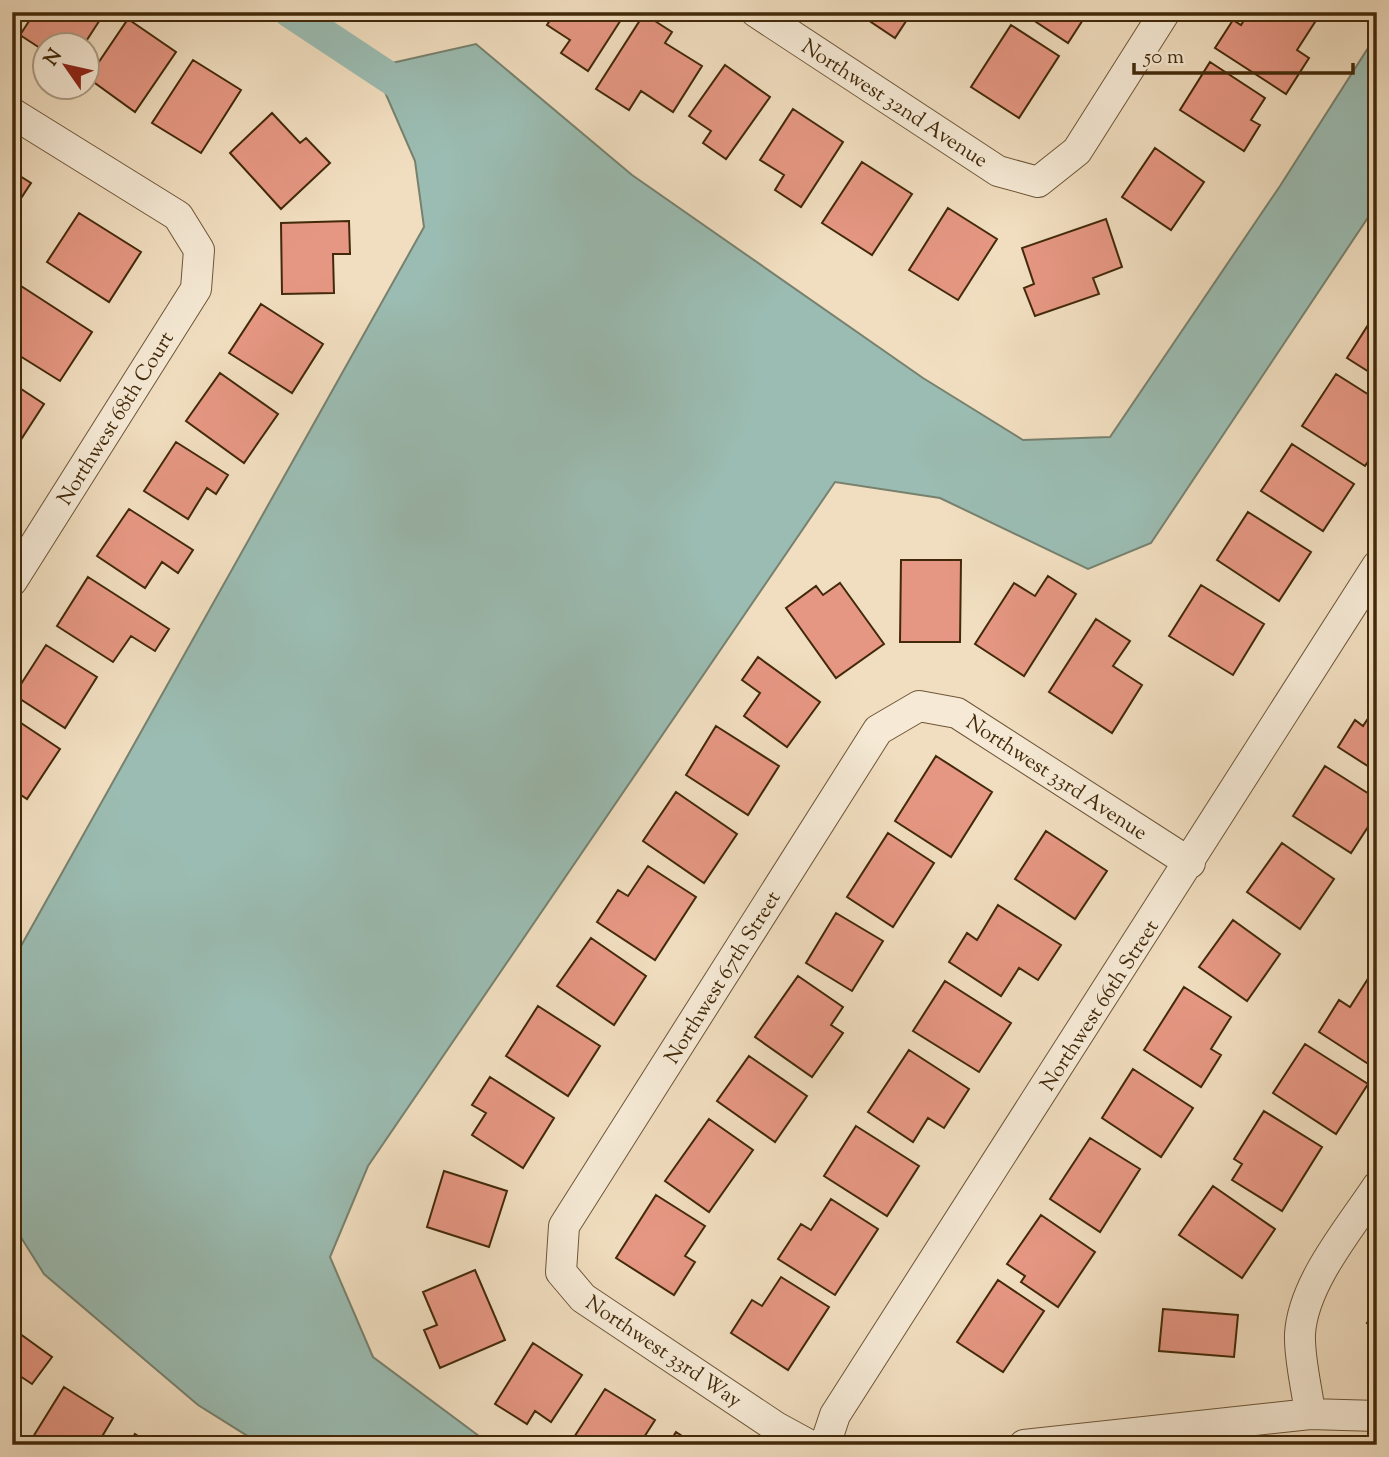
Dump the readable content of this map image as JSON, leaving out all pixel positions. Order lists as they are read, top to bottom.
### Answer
{
  "streets": {
    "street": [
      "Northwest 32nd Avenue",
      "Northwest 68th Court",
      "Northwest 33rd Avenue",
      "Northwest 67th Street",
      "Northwest 66th Street",
      "Northwest 33rd Way"
    ]
  },
  "crossings": [
    ["Northwest 33rd Avenue", "Northwest 67th Street"],
    ["Northwest 33rd Avenue", "Northwest 66th Street"],
    ["Northwest 67th Street", "Northwest 33rd Way"]
  ],
  "scale_bar": "50 m",
  "north": "top left"
}
